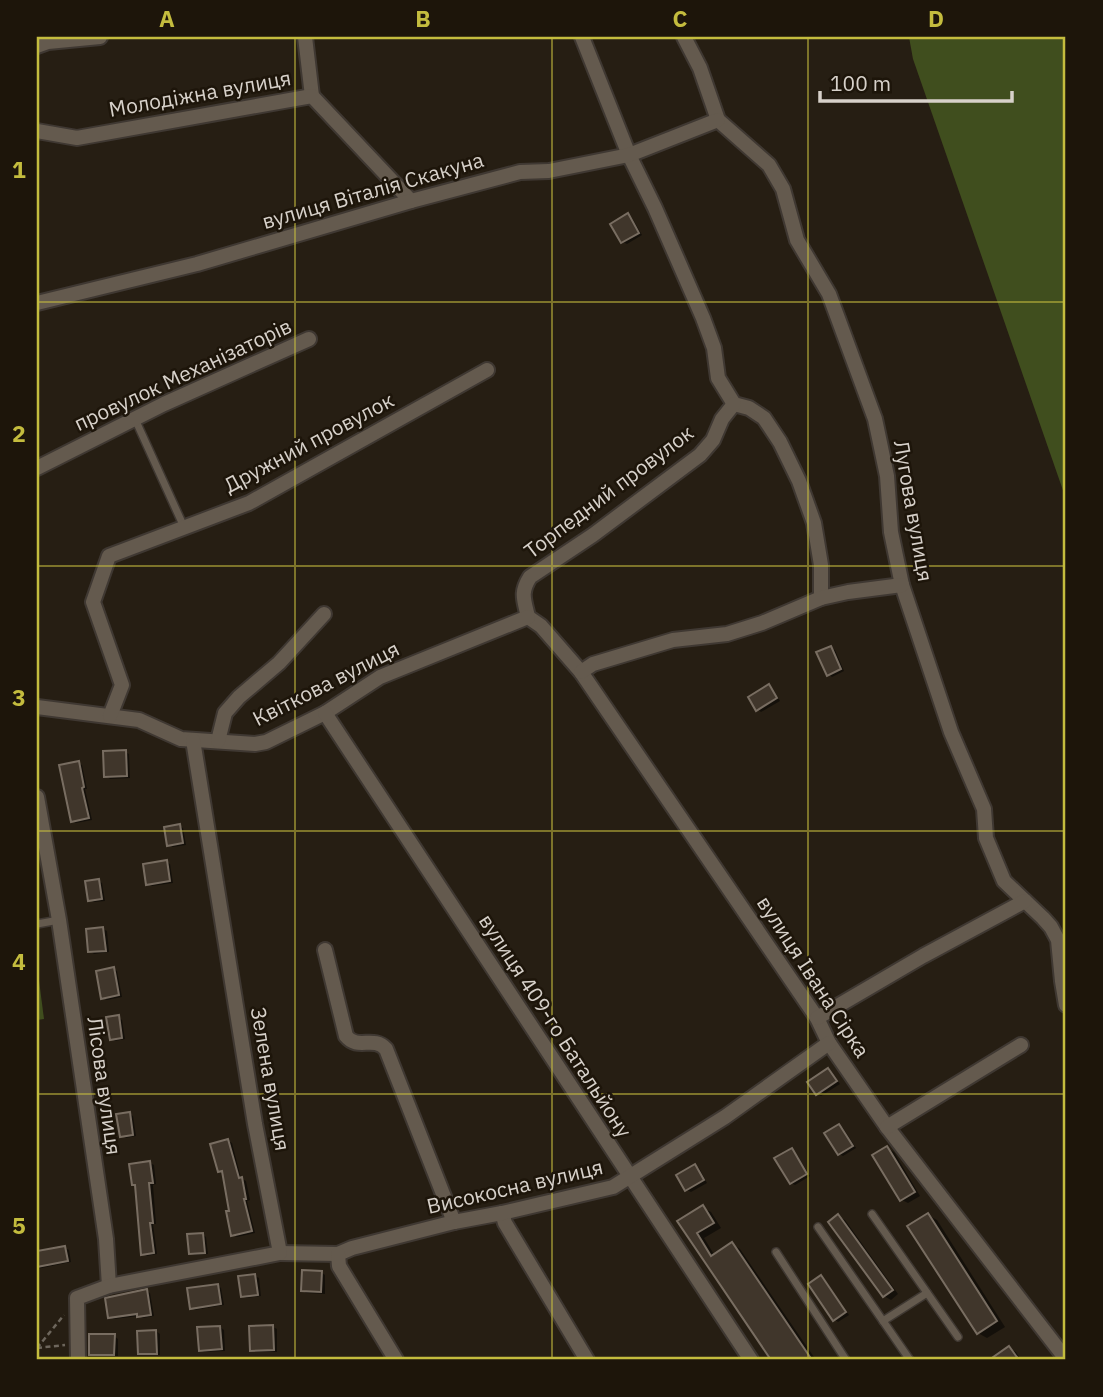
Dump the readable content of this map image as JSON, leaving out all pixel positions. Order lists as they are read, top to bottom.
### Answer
{
  "streets": {
    "street": [
      "Молодіжна вулиця",
      "вулиця Віталія Скакуна",
      "провулок Механізаторів",
      "Дружний провулок",
      "Торпедний провулок",
      "Лугова вулиця",
      "Квіткова вулиця",
      "вулиця Івана Сірка",
      "вулиця 409-го Батальйону",
      "Зелена вулиця",
      "Лісова вулиця",
      "Високосна вулиця"
    ]
  },
  "crossings": [
    ["Молодіжна вулиця", "вулиця Віталія Скакуна"],
    ["вулиця Віталія Скакуна", "Лугова вулиця"],
    ["Дружний провулок", "Квіткова вулиця"],
    ["Торпедний провулок", "Квіткова вулиця"],
    ["Торпедний провулок", "вулиця Івана Сірка"],
    ["Квіткова вулиця", "вулиця Івана Сірка"],
    ["Квіткова вулиця", "вулиця 409-го Батальйону"],
    ["Квіткова вулиця", "Зелена вулиця"],
    ["вулиця Івана Сірка", "Високосна вулиця"],
    ["вулиця 409-го Батальйону", "Високосна вулиця"],
    ["Зелена вулиця", "Високосна вулиця"]
  ],
  "scale_bar": "100 m",
  "grid": {
    "columns": [
      "A",
      "B",
      "C",
      "D"
    ],
    "rows": [
      "1",
      "2",
      "3",
      "4",
      "5"
    ]
  }
}
